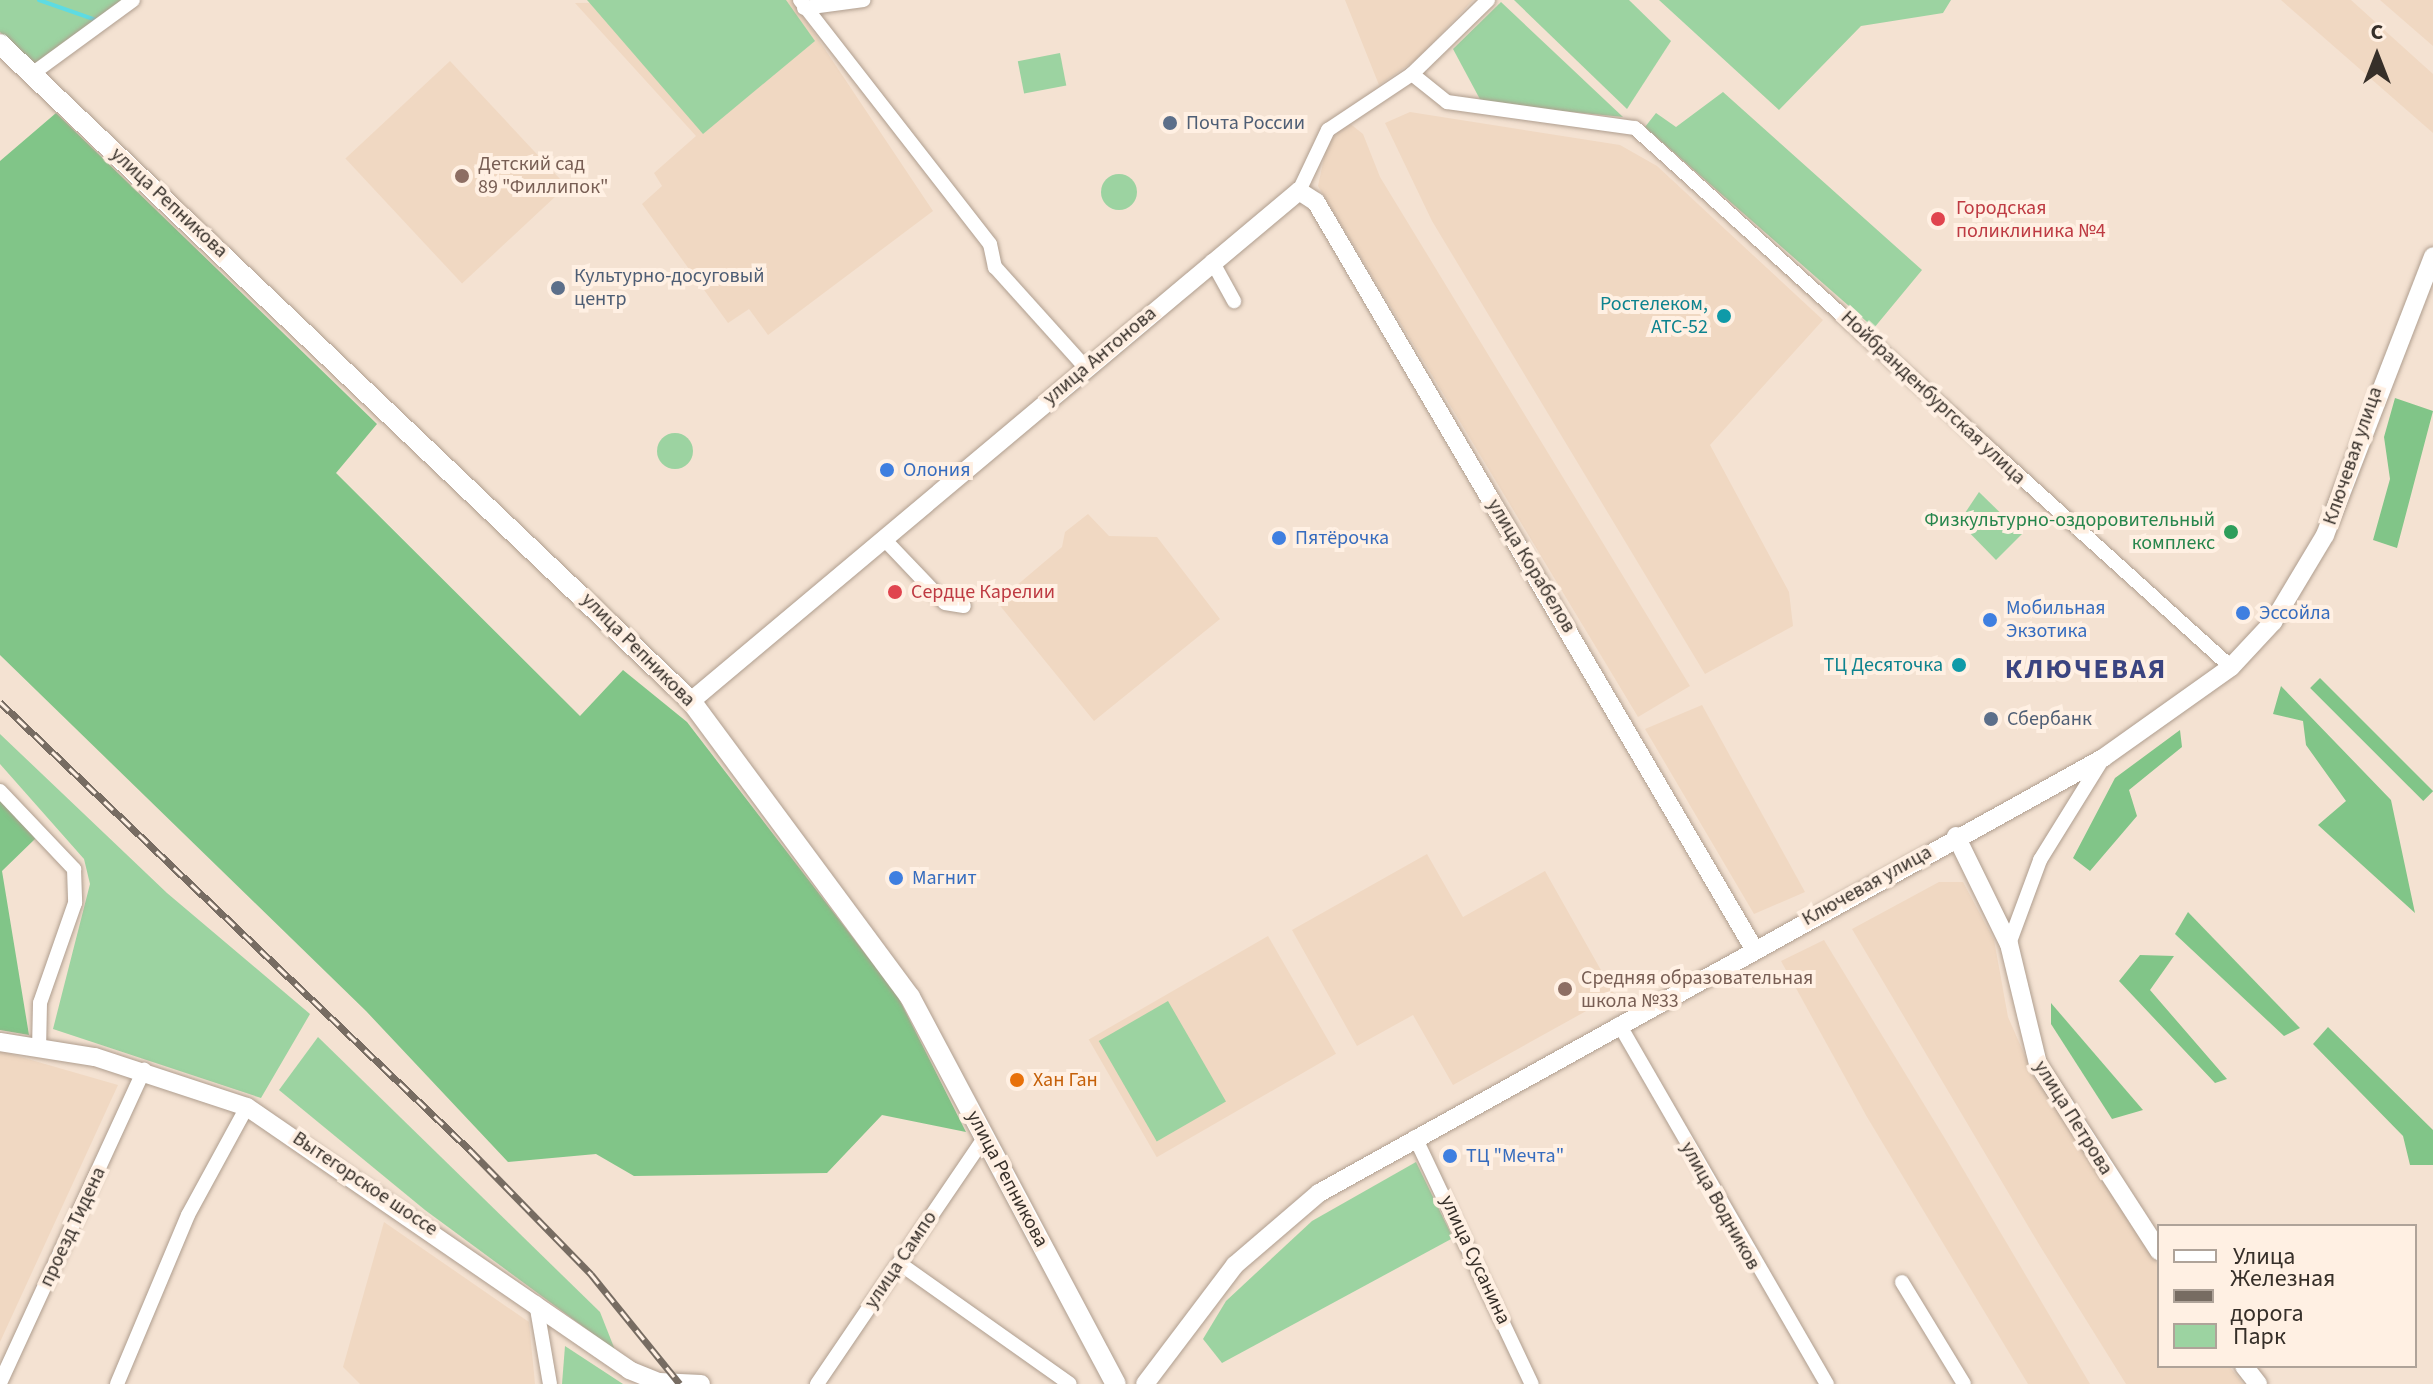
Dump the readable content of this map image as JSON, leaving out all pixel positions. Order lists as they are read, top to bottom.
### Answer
{
  "streets": {
    "main road": [
      "улица Репникова",
      "улица Антонова",
      "Ключевая улица",
      "улица Корабелов",
      "улица Петрова",
      "Вытегорское шоссе"
    ],
    "street": [
      "Нойбранденбургская улица",
      "улица Водников",
      "проезд Тидена",
      "улица Сампо",
      "улица Сусанина"
    ]
  },
  "crossings": [
    ["улица Репникова", "улица Антонова"],
    ["улица Репникова", "улица Сампо"],
    ["улица Антонова", "Нойбранденбургская улица"],
    ["улица Антонова", "улица Корабелов"],
    ["Нойбранденбургская улица", "Ключевая улица"],
    ["Ключевая улица", "улица Корабелов"],
    ["Ключевая улица", "улица Петрова"],
    ["Ключевая улица", "улица Водников"],
    ["Ключевая улица", "улица Сусанина"],
    ["Вытегорское шоссе", "проезд Тидена"]
  ],
  "districts": ["КЛЮЧЕВАЯ"],
  "places": [
    "Почта России",
    "Детский сад 89 \"Филлипок\"",
    "Городская поликлиника №4",
    "Культурно-досуговый центр",
    "Ростелеком, АТС-52",
    "Олония",
    "Физкультурно-оздоровительный комплекс",
    "Пятёрочка",
    "Сердце Карелии",
    "Эссойла",
    "Мобильная Экзотика",
    "ТЦ Десяточка",
    "Сбербанк",
    "Магнит",
    "Средняя образовательная школа №33",
    "Хан Ган",
    "ТЦ \"Мечта\""
  ],
  "legend": ["Улица", "Железная дорога", "Парк"],
  "north": "top"
}
